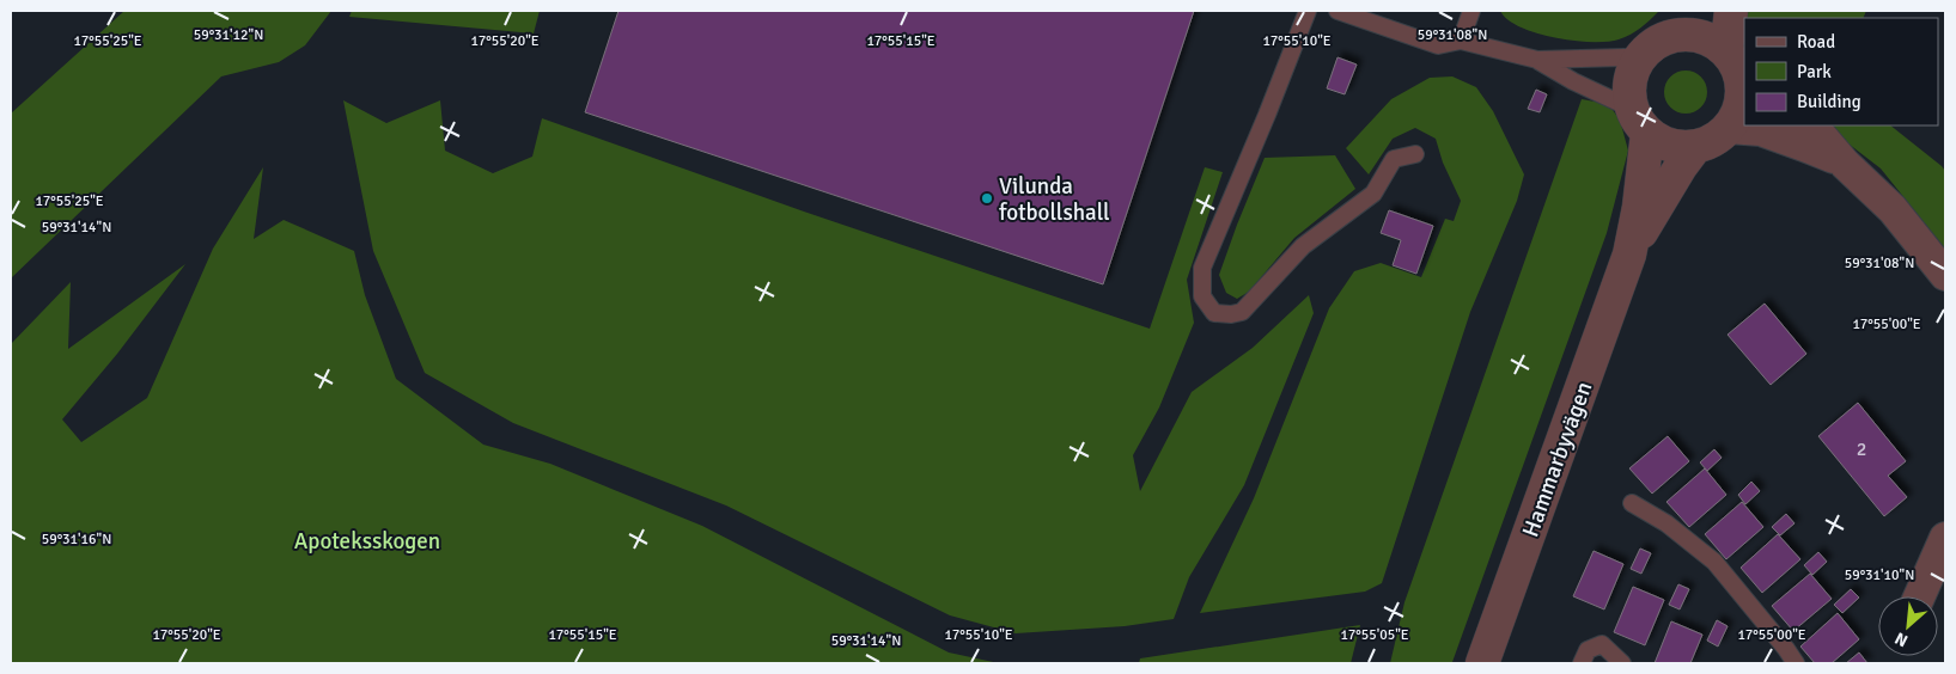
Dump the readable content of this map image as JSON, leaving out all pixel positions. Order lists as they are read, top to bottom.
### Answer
{
  "streets": {
    "street": ["Hammarbyvägen"]
  },
  "parks": ["Apoteksskogen"],
  "places": ["Vilunda fotbollshall"],
  "house_numbers": ["2"],
  "legend": ["Road", "Park", "Building"],
  "north": "bottom left",
  "coordinates": [
    "59°31'12\"N",
    "59°31'08\"N",
    "17°55'25\"E",
    "17°55'20\"E",
    "17°55'15\"E",
    "17°55'10\"E",
    "59°31'14\"N",
    "17°55'00\"E",
    "59°31'16\"N",
    "59°31'10\"N",
    "17°55'05\"E"
  ]
}
